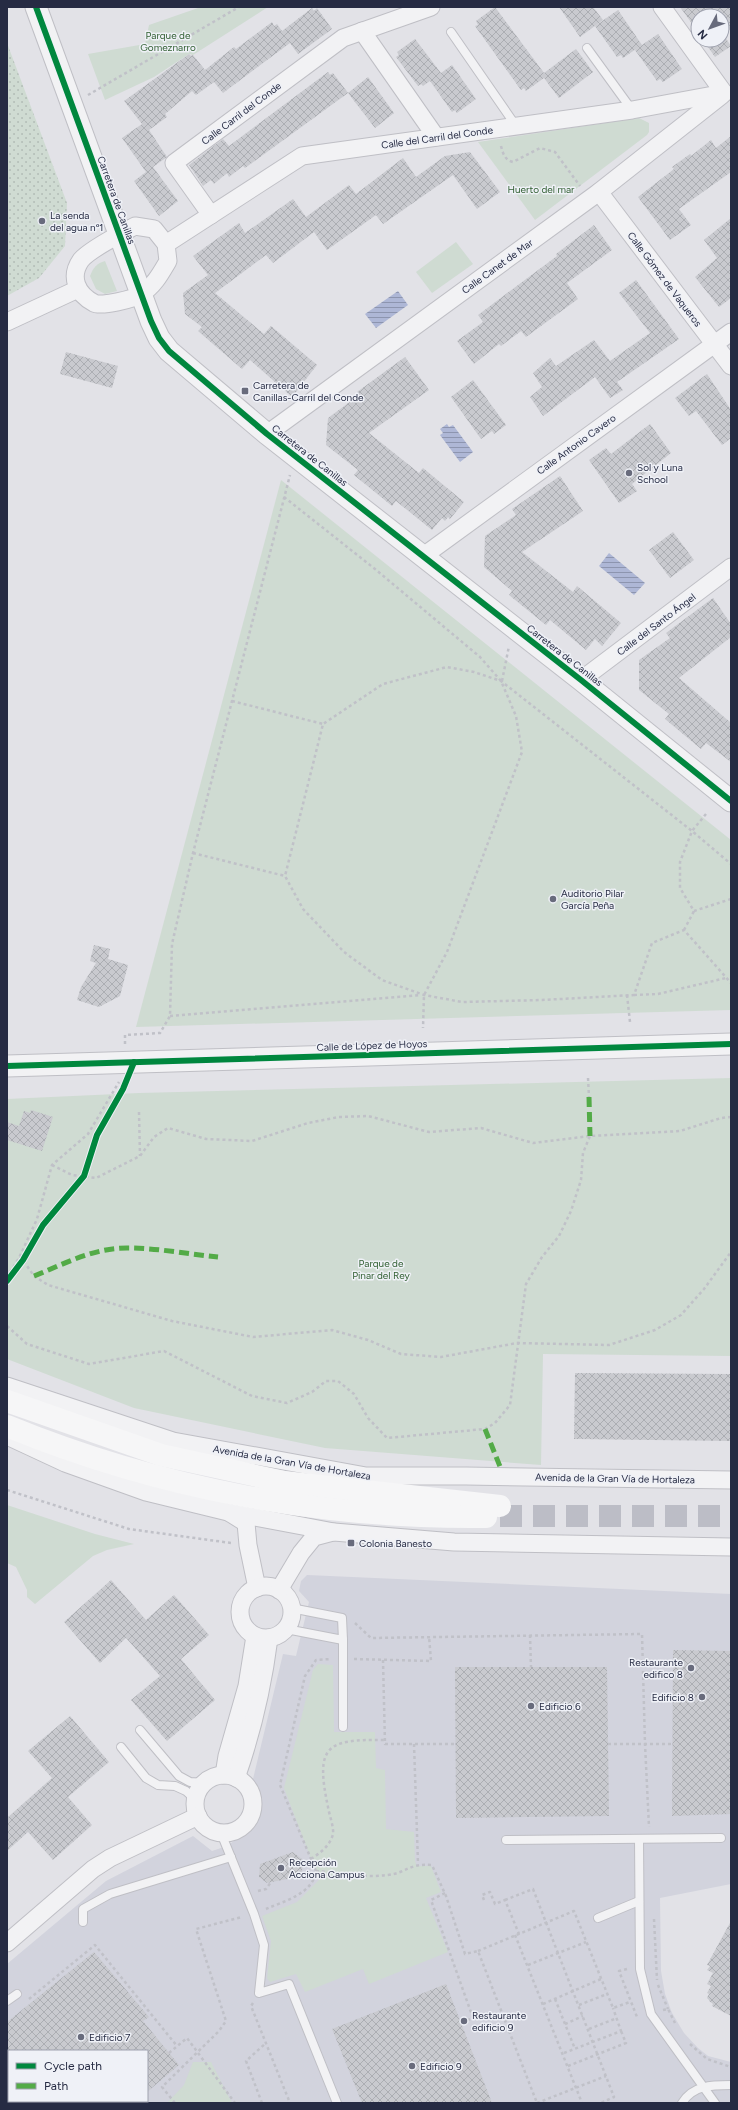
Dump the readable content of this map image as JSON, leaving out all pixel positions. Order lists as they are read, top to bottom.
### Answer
{
  "streets": {
    "main road": ["Avenida de la Gran Vía de Hortaleza"],
    "street": [
      "Calle Carril del Conde",
      "Calle del Carril del Conde",
      "Carretera de Canillas",
      "Calle Canet de Mar",
      "Calle Gómez de Vaqueros",
      "Calle Antonio Cavero",
      "Calle del Santo Ángel",
      "Calle de López de Hoyos"
    ]
  },
  "crossings": [
    ["Calle Carril del Conde", "Calle del Carril del Conde"],
    ["Calle del Carril del Conde", "Calle Canet de Mar"],
    ["Carretera de Canillas", "Calle Canet de Mar"],
    ["Carretera de Canillas", "Calle Antonio Cavero"],
    ["Carretera de Canillas", "Calle del Santo Ángel"],
    ["Calle Canet de Mar", "Calle Gómez de Vaqueros"],
    ["Calle Gómez de Vaqueros", "Calle Antonio Cavero"]
  ],
  "parks": ["Parque de Gomeznarro", "Huerto del mar", "Parque de Pinar del Rey"],
  "places": {
    "other": [
      "La senda del agua nº1",
      "Sol y Luna School",
      "Auditorio Pilar García Peña",
      "Restaurante edifico 8",
      "Edificio 8",
      "Edificio 6",
      "Recepción Acciona Campus",
      "Restaurante edificio 9",
      "Edificio 7",
      "Edificio 9"
    ],
    "transit": ["Carretera de Canillas-Carril del Conde", "Colonia Banesto"]
  },
  "legend": ["Cycle path", "Path"],
  "north": "bottom left"
}
